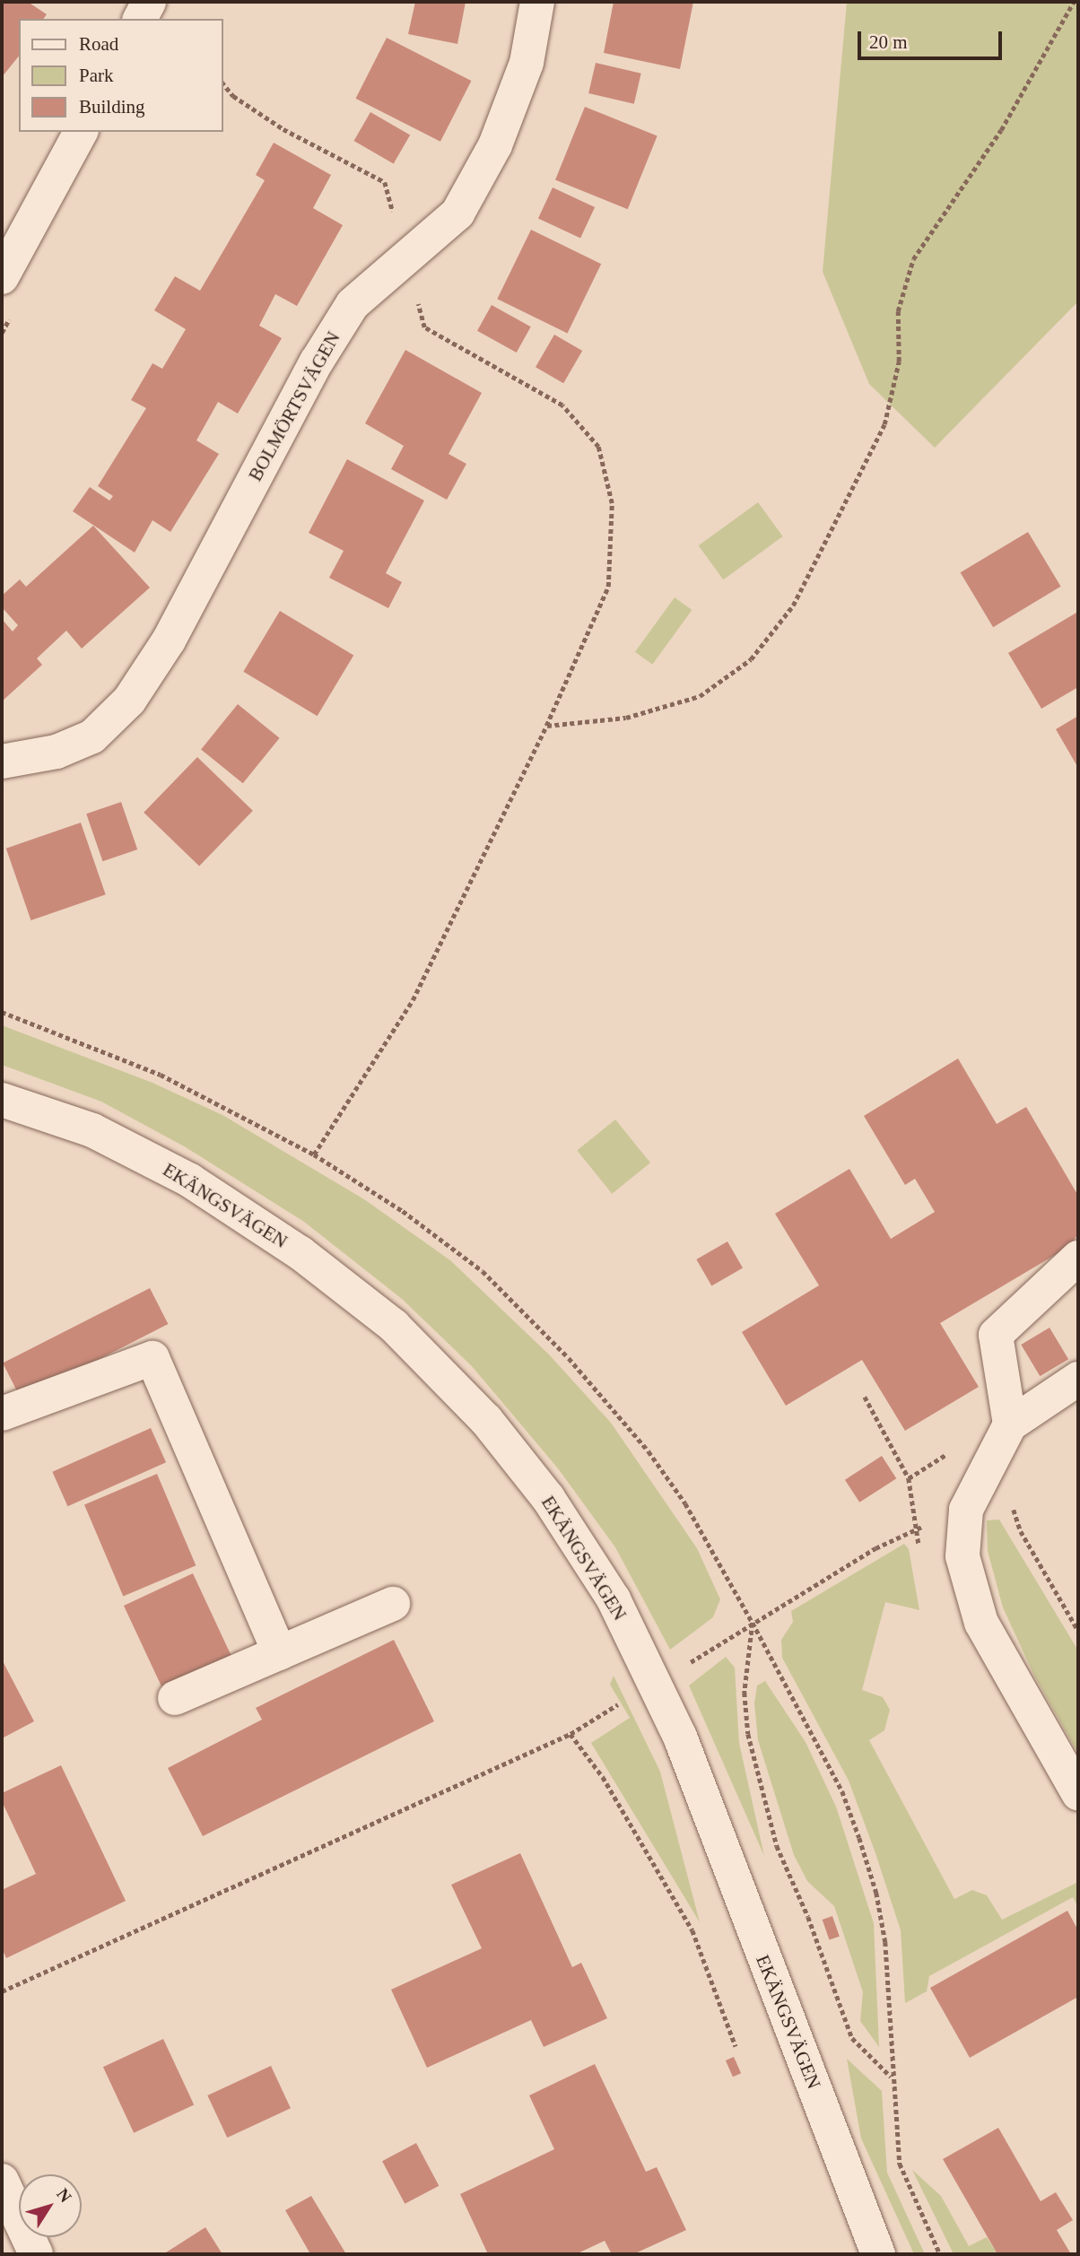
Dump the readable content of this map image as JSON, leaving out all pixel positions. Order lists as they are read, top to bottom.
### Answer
{
  "streets": {
    "street": ["BOLMÖRTSVÄGEN", "EKÄNGSVÄGEN"]
  },
  "legend": ["Road", "Park", "Building"],
  "scale_bar": "20 m",
  "north": "top right"
}
